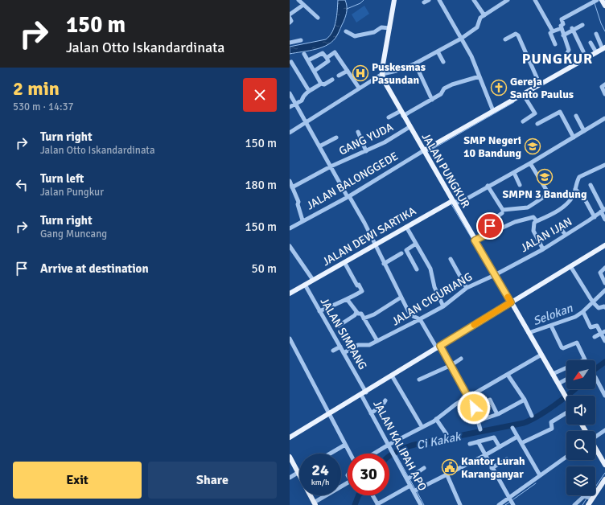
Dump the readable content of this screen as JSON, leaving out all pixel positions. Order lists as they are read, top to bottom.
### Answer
{
  "streets": {
    "main road": ["JALAN PUNGKUR", "JALAN DEWI SARTIKA"],
    "street": [
      "GANG YUDA",
      "JALAN BALONGGEDE",
      "JALAN IJAN",
      "JALAN CIGURIANG",
      "JALAN SIMPANG",
      "JALAN KALIPAH APO"
    ]
  },
  "crossings": [
    ["GANG YUDA", "JALAN PUNGKUR"],
    ["JALAN PUNGKUR", "JALAN BALONGGEDE"],
    ["JALAN PUNGKUR", "JALAN IJAN"],
    ["JALAN PUNGKUR", "JALAN DEWI SARTIKA"],
    ["JALAN PUNGKUR", "JALAN CIGURIANG"],
    ["JALAN IJAN", "JALAN CIGURIANG"],
    ["JALAN DEWI SARTIKA", "JALAN SIMPANG"],
    ["JALAN CIGURIANG", "JALAN SIMPANG"],
    ["JALAN SIMPANG", "JALAN KALIPAH APO"]
  ],
  "districts": ["PUNGKUR"],
  "water": ["Selokan", "Ci Kakak"],
  "places": {
    "hospital": ["Puskesmas Pasundan"],
    "church": ["Gereja Santo Paulus"],
    "school or university": ["SMP Negeri 10 Bandung", "SMPN 3 Bandung"],
    "public building": ["Kantor Lurah Karanganyar"]
  },
  "north": "bottom left",
  "page": {
    "turn": ["150 m", "Jalan Otto Iskandardinata"],
    "heading": ["2 min", "530 m · 14:37"],
    "list": [
      {
        "name": "Turn right",
        "note": "Jalan Otto Iskandardinata",
        "value": "150 m"
      },
      {
        "name": "Turn left",
        "note": "Jalan Pungkur",
        "value": "180 m"
      },
      {
        "name": "Turn right",
        "note": "Gang Muncang",
        "value": "150 m"
      },
      {
        "name": "Arrive at destination",
        "value": "50 m"
      }
    ],
    "speed": "24 km/h",
    "limit": "30",
    "buttons": ["Exit", "Share"]
  }
}
